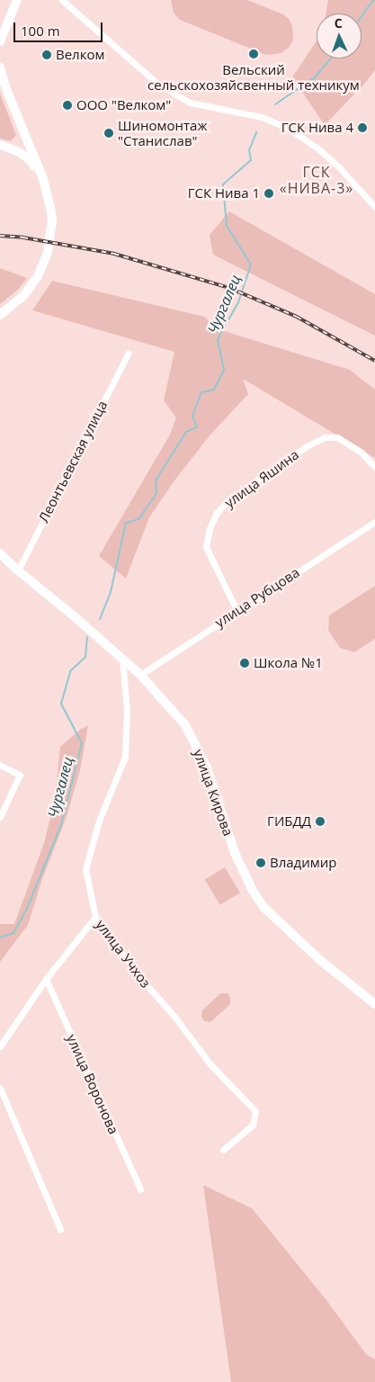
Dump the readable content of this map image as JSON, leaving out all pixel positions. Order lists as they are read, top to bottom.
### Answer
{
  "streets": {
    "main road": ["улица Кирова"],
    "street": [
      "Леонтьевская улица",
      "улица Яшина",
      "улица Рубцова",
      "улица Учхоз",
      "улица Воронова"
    ]
  },
  "crossings": [
    ["Леонтьевская улица", "улица Кирова"],
    ["улица Яшина", "улица Рубцова"],
    ["улица Рубцова", "улица Кирова"],
    ["улица Кирова", "улица Учхоз"]
  ],
  "districts": ["ГСК «НИВА-3»"],
  "water": ["Чургалец"],
  "places": [
    "Вельский сельскохозяйсвенный техникум",
    "Велком",
    "ООО \"Велком\"",
    "ГСК Нива 4",
    "Шиномонтаж \"Станислав\"",
    "ГСК Нива 1",
    "Школа №1",
    "ГИБДД",
    "Владимир"
  ],
  "scale_bar": "100 m",
  "north": "top"
}
